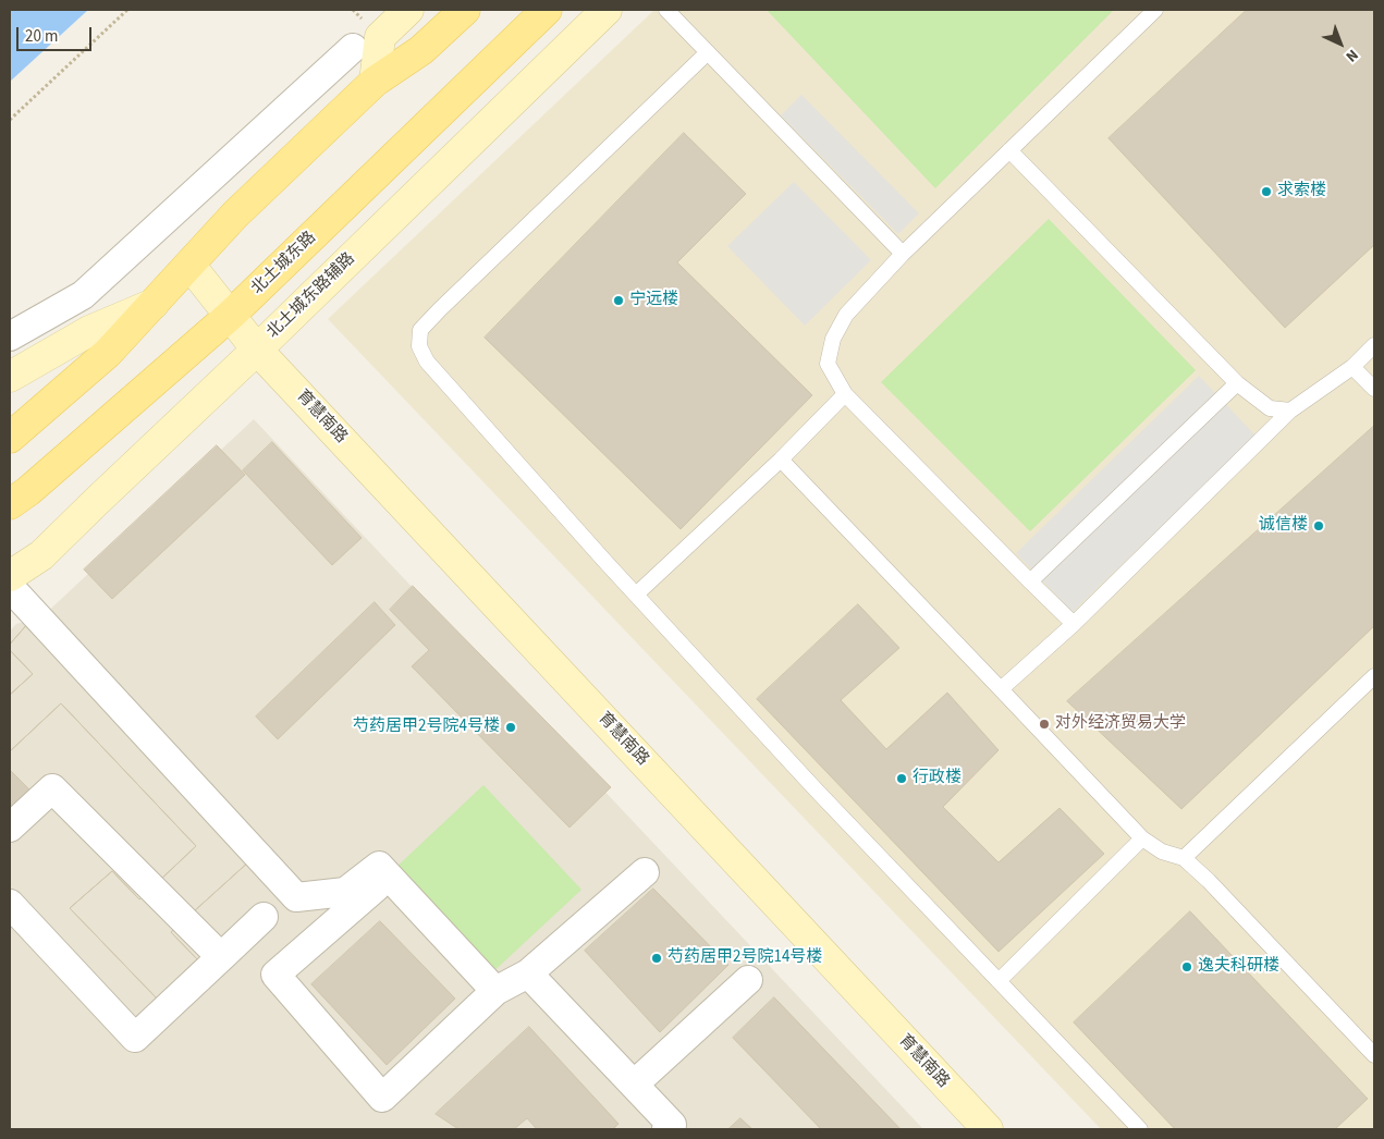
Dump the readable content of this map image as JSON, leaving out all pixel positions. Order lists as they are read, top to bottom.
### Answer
{
  "streets": {
    "main road": ["北土城东路"],
    "street": ["北土城东路辅路", "育慧南路"]
  },
  "crossings": [
    ["北土城东路", "育慧南路"],
    ["北土城东路辅路", "育慧南路"]
  ],
  "places": [
    "求索楼",
    "宁远楼",
    "诚信楼",
    "对外经济贸易大学",
    "芍药居甲2号院4号楼",
    "行政楼",
    "芍药居甲2号院14号楼",
    "逸夫科研楼"
  ],
  "scale_bar": "20 m",
  "north": "bottom right"
}
